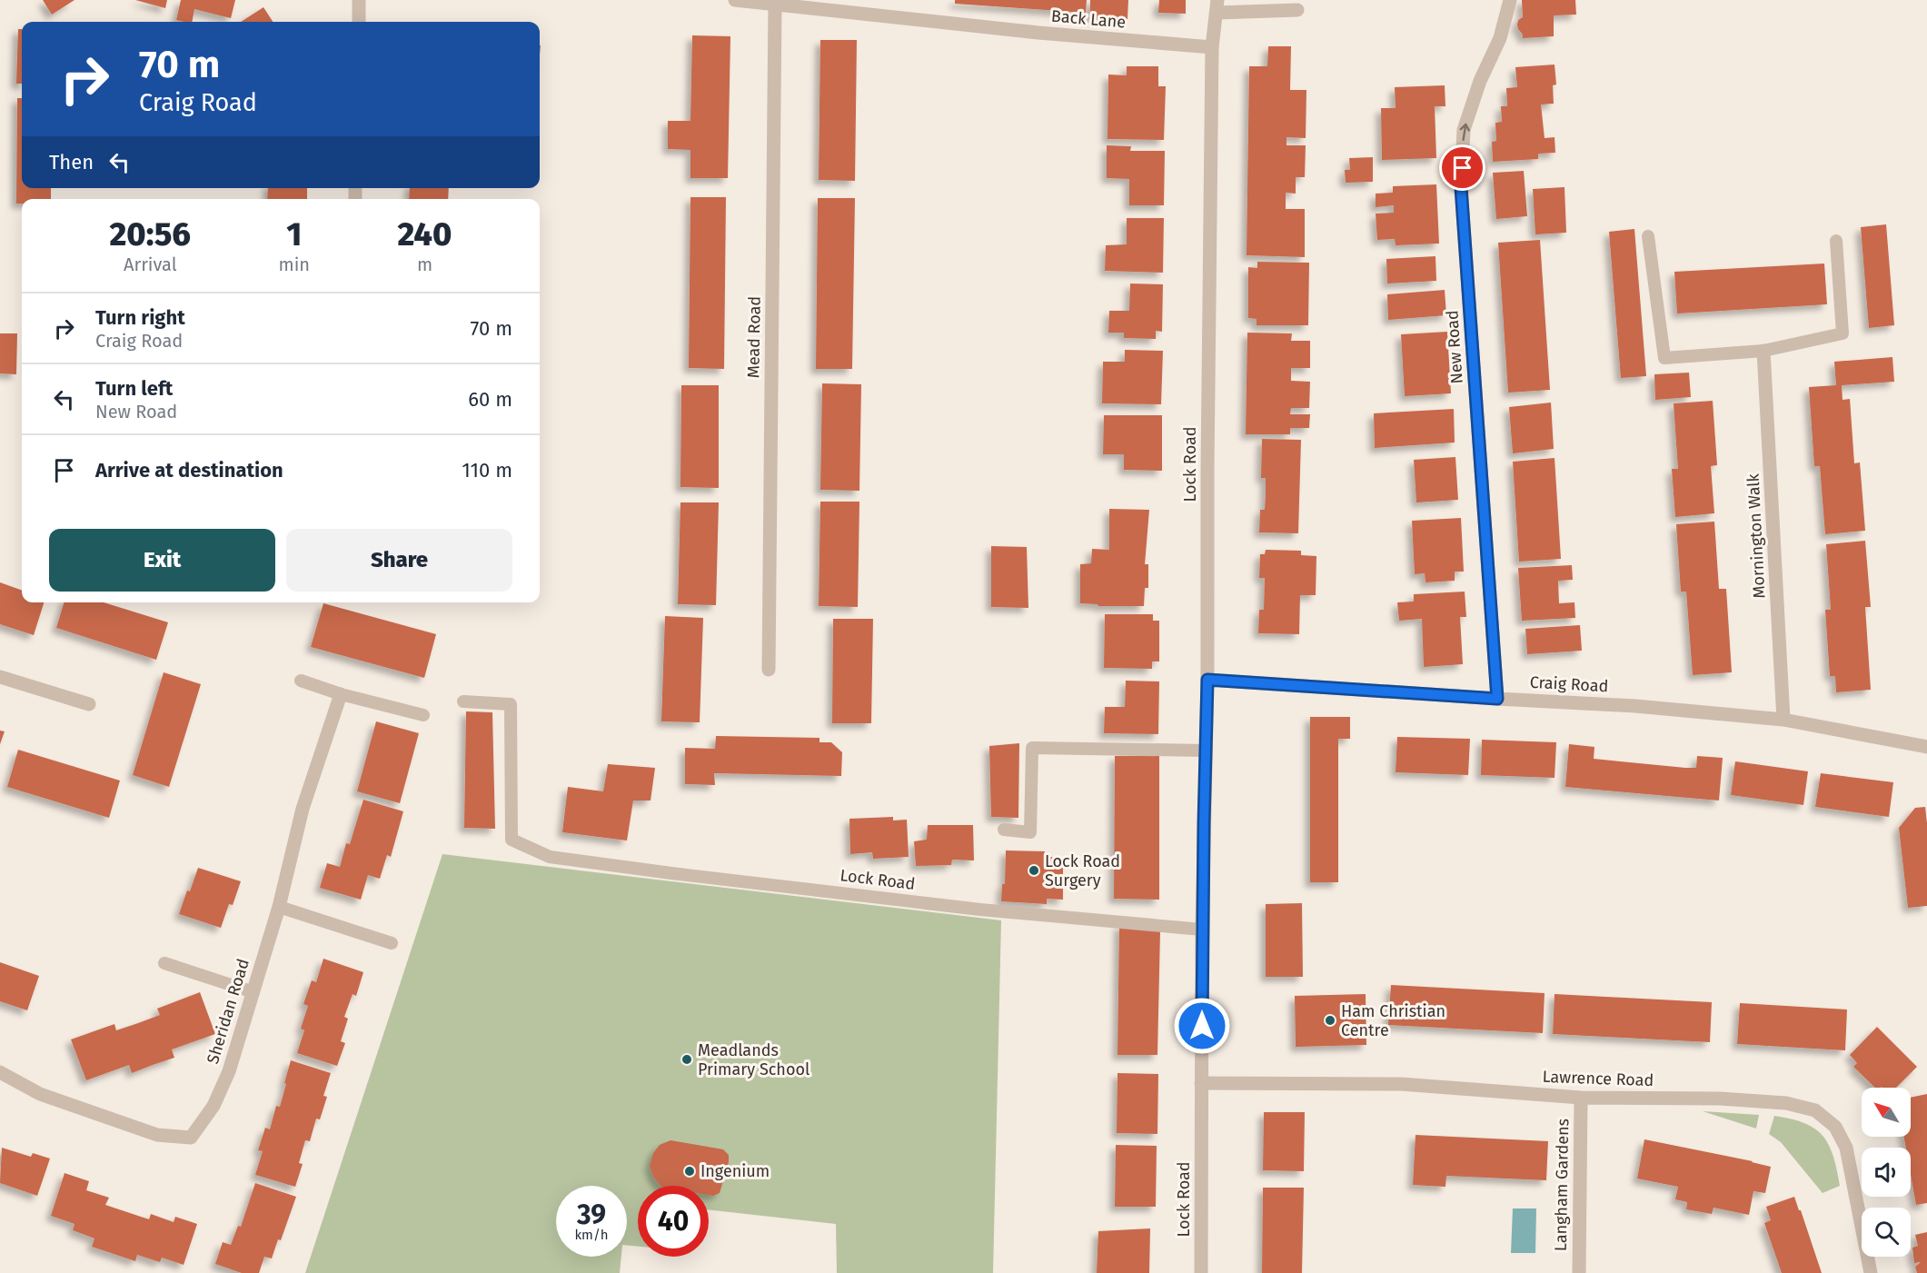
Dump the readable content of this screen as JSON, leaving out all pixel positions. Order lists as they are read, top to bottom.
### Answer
{
  "streets": {
    "street": [
      "Back Lane",
      "Mead Road",
      "New Road",
      "Lock Road",
      "Mornington Walk",
      "Craig Road",
      "Sheridan Road",
      "Lawrence Road",
      "Langham Gardens"
    ]
  },
  "crossings": [
    ["Back Lane", "Mead Road"],
    ["Back Lane", "Lock Road"],
    ["New Road", "Craig Road"],
    ["Lock Road", "Craig Road"],
    ["Lock Road", "Lawrence Road"],
    ["Mornington Walk", "Craig Road"],
    ["Lawrence Road", "Langham Gardens"]
  ],
  "one_way": ["New Road"],
  "places": [
    "Lock Road Surgery",
    "Ham Christian Centre",
    "Meadlands Primary School",
    "Ingenium"
  ],
  "north": "top left",
  "page": {
    "turn": ["70 m", "Craig Road"],
    "then": "Then",
    "eta": [
      "20:56",
      "Arrival",
      "1",
      "min",
      "240",
      "m"
    ],
    "list": [
      {
        "name": "Turn right",
        "note": "Craig Road",
        "value": "70 m"
      },
      {
        "name": "Turn left",
        "note": "New Road",
        "value": "60 m"
      },
      {
        "name": "Arrive at destination",
        "value": "110 m"
      }
    ],
    "buttons": ["Exit", "Share"],
    "speed": "39 km/h",
    "limit": "40"
  }
}
